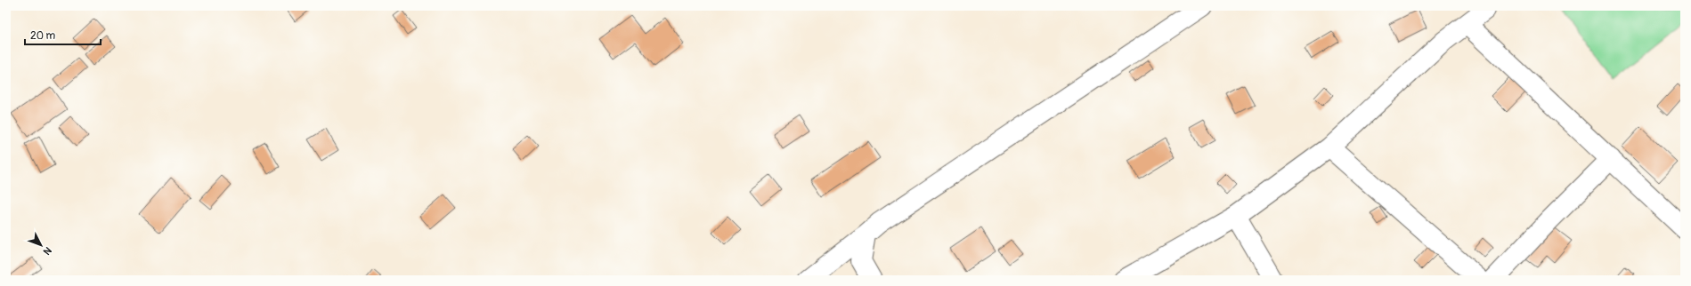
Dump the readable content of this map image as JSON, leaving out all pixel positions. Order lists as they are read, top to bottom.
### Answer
{
  "scale_bar": "20 m",
  "north": "bottom right"
}
